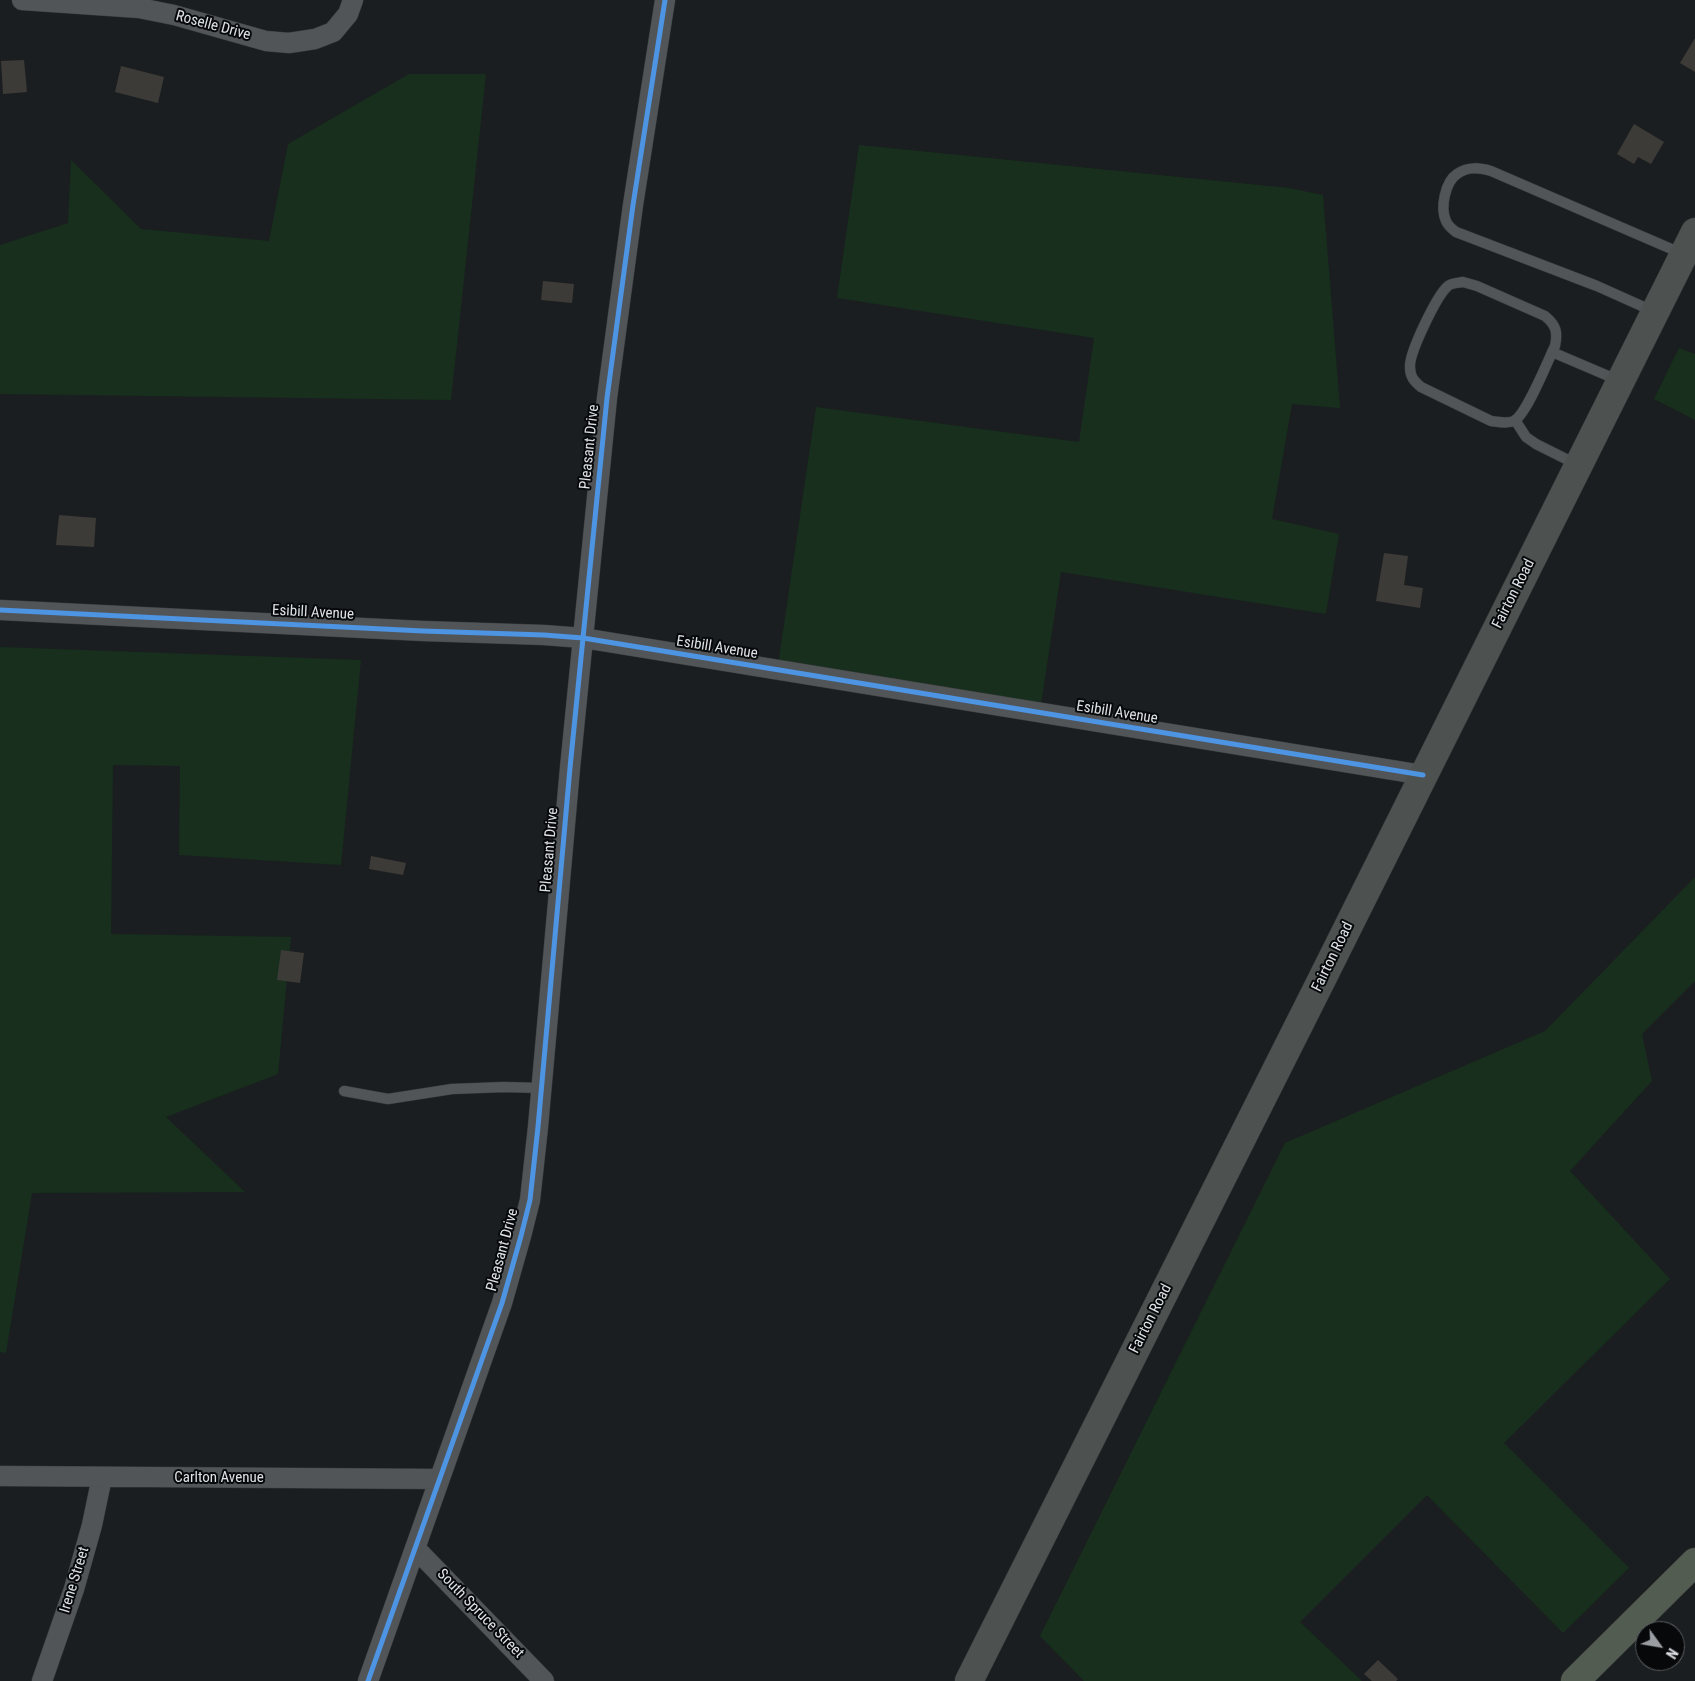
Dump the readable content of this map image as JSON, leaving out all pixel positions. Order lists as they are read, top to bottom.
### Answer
{
  "streets": {
    "main road": ["Fairton Road"],
    "street": [
      "Roselle Drive",
      "Pleasant Drive",
      "Esibill Avenue",
      "Carlton Avenue",
      "Irene Street",
      "South Spruce Street"
    ]
  },
  "crossings": [
    ["Pleasant Drive", "Esibill Avenue"],
    ["Pleasant Drive", "Carlton Avenue"],
    ["Pleasant Drive", "South Spruce Street"],
    ["Fairton Road", "Esibill Avenue"],
    ["Carlton Avenue", "Irene Street"]
  ],
  "north": "bottom right"
}
